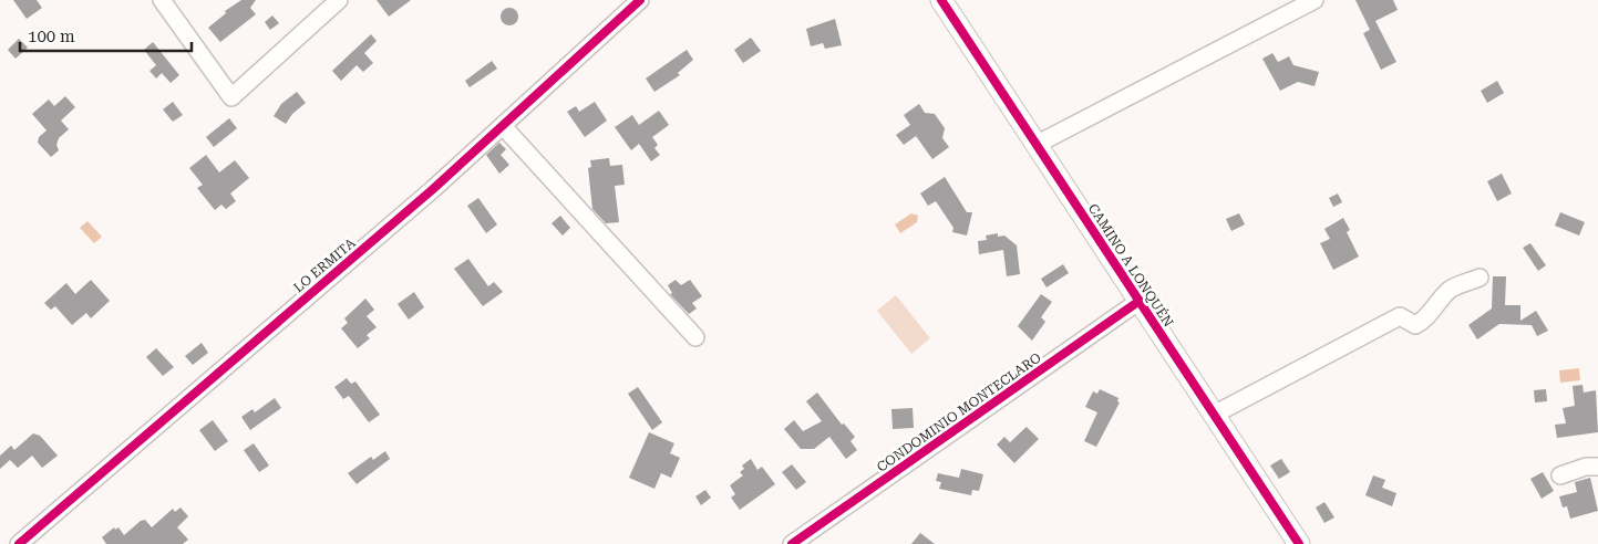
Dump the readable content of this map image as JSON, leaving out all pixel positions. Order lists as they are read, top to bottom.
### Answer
{
  "streets": {
    "main road": ["CAMINO A LONQUÉN"],
    "street": ["LO ERMITA", "CONDOMINIO MONTECLARO"]
  },
  "crossings": [
    ["CAMINO A LONQUÉN", "CONDOMINIO MONTECLARO"]
  ],
  "scale_bar": "100 m"
}
